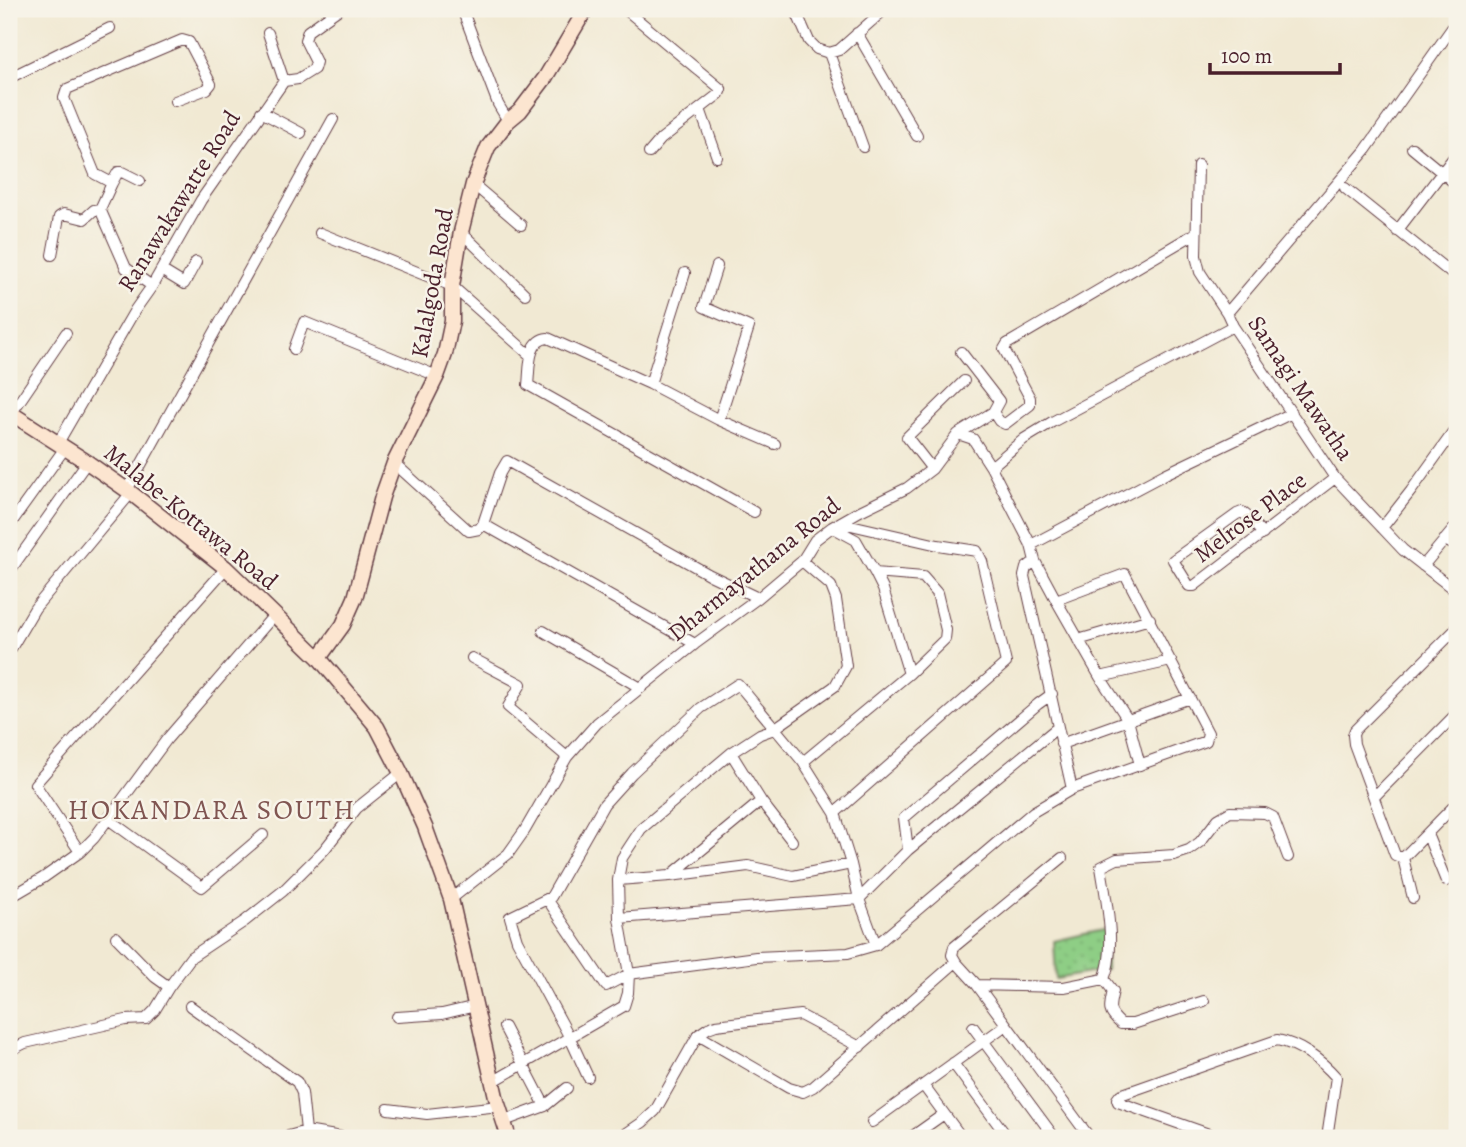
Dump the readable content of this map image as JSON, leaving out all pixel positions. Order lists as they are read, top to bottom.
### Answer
{
  "streets": {
    "main road": ["Kalalgoda Road", "Malabe-Kottawa Road"],
    "street": [
      "Ranawakawatte Road",
      "Samagi Mawatha",
      "Melrose Place",
      "Dharmayathana Road"
    ]
  },
  "crossings": [
    ["Ranawakawatte Road", "Malabe-Kottawa Road"],
    ["Kalalgoda Road", "Malabe-Kottawa Road"],
    ["Samagi Mawatha", "Melrose Place"],
    ["Malabe-Kottawa Road", "Dharmayathana Road"]
  ],
  "districts": ["HOKANDARA SOUTH"],
  "scale_bar": "100 m"
}
